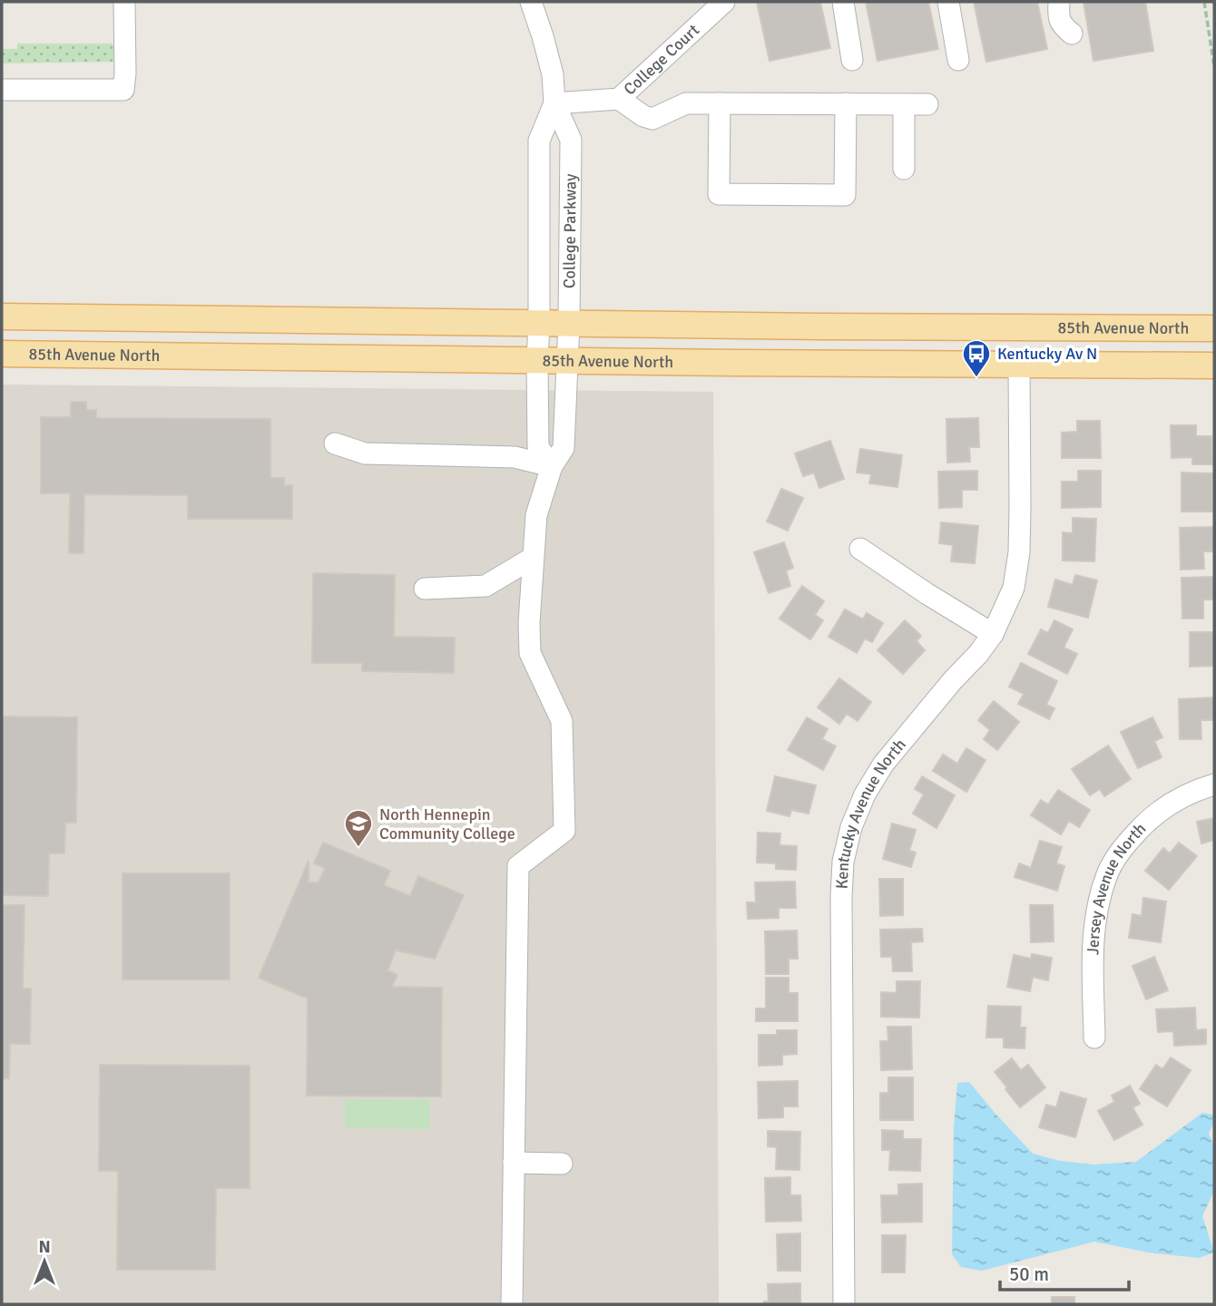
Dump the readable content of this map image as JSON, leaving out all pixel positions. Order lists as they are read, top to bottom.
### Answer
{
  "streets": {
    "main road": ["85th Avenue North"],
    "street": [
      "College Court",
      "College Parkway",
      "Kentucky Avenue North",
      "Jersey Avenue North"
    ]
  },
  "crossings": [
    ["College Court", "College Parkway"],
    ["College Parkway", "85th Avenue North"],
    ["85th Avenue North", "Kentucky Avenue North"]
  ],
  "places": {
    "bus stop": ["Kentucky Av N"],
    "school or university": ["North Hennepin Community College"]
  },
  "scale_bar": "50 m",
  "north": "top"
}
